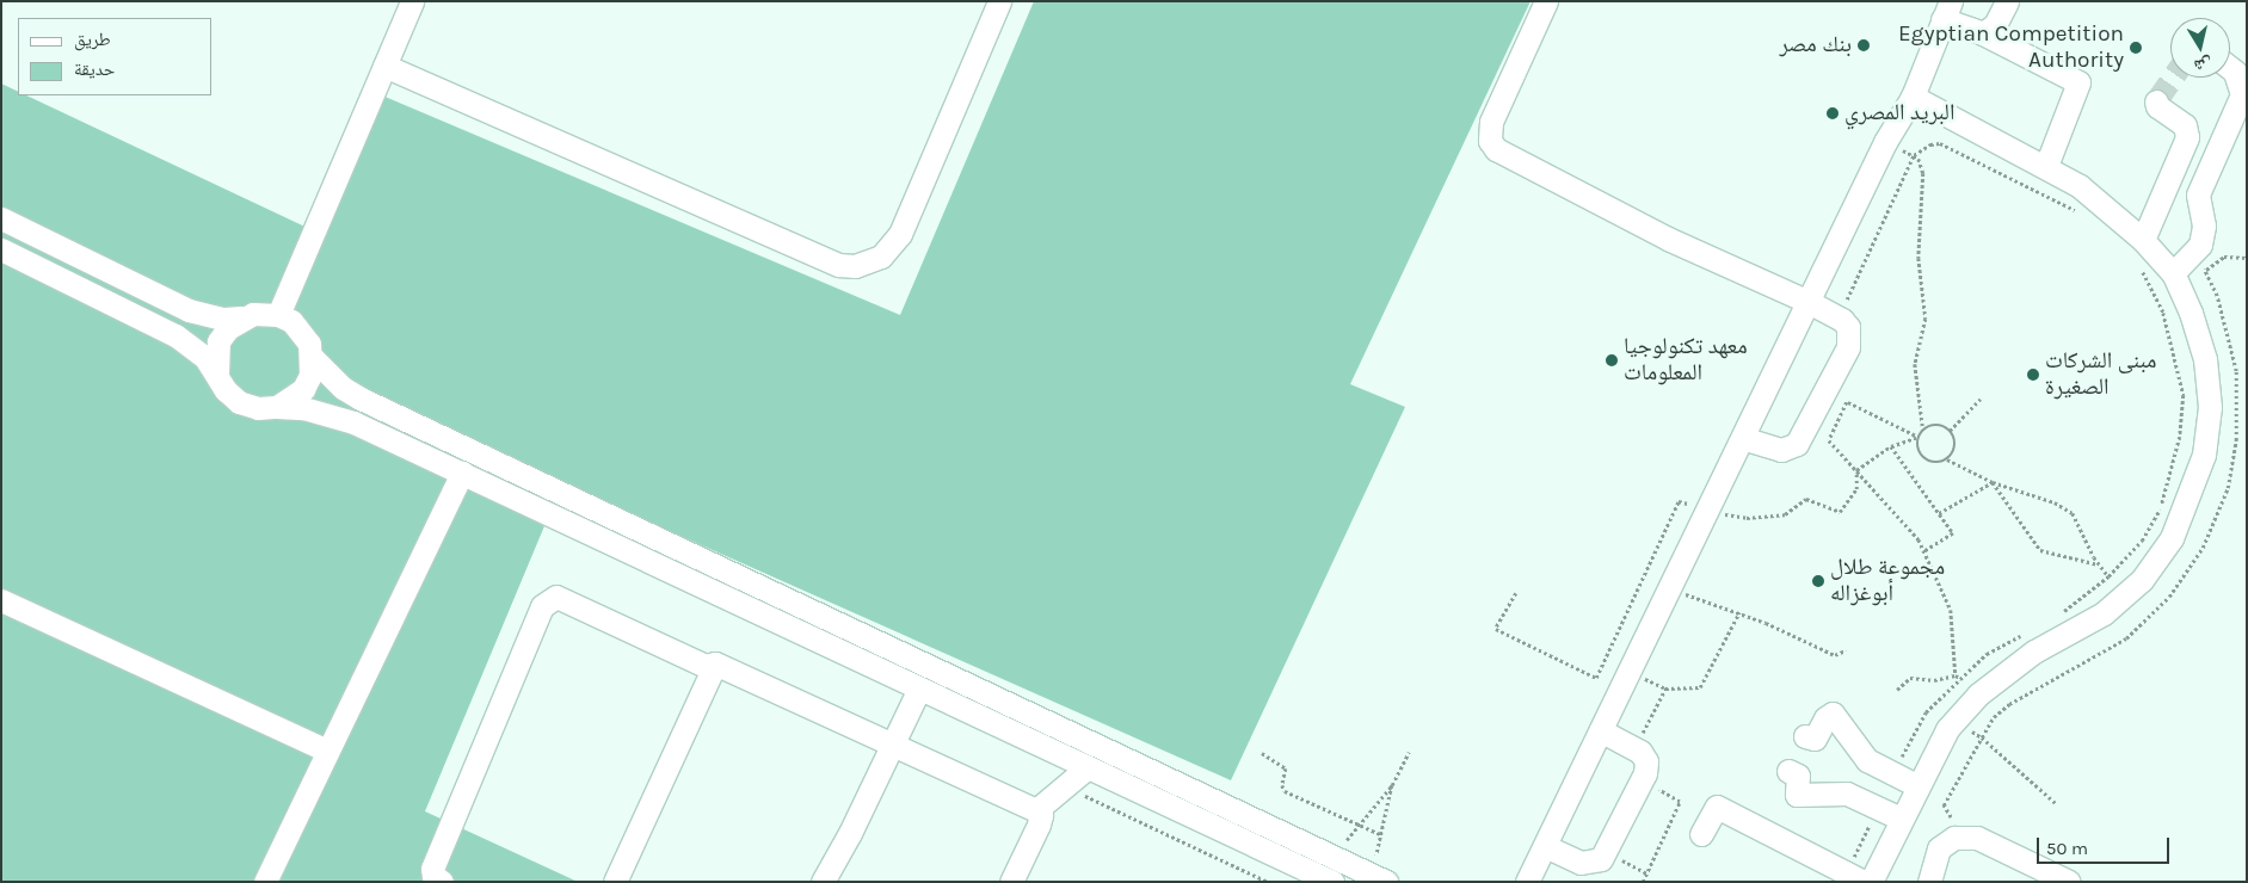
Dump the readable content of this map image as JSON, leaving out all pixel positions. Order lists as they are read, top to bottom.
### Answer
{
  "places": [
    "بنك مصر",
    "Egyptian Competition Authority",
    "البريد المصري",
    "معهد تكنولوجيا المعلومات",
    "مبنى الشركات الصغيرة",
    "مجموعة طلال أبوغزاله"
  ],
  "legend": ["طريق", "حديقة"],
  "scale_bar": "50 m",
  "north": "bottom"
}
